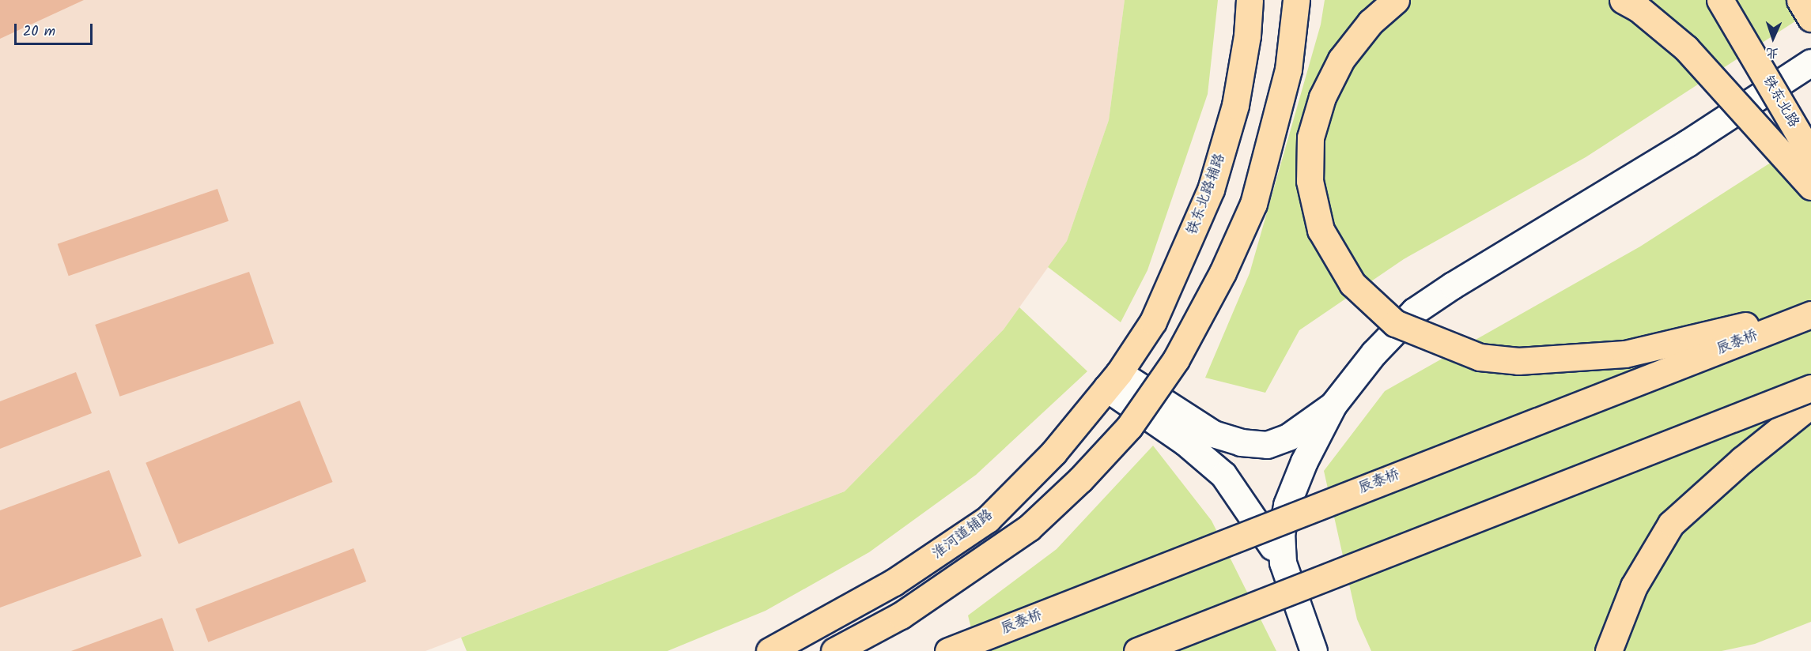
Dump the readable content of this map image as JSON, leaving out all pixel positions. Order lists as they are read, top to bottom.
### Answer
{
  "streets": {
    "main road": [
      "铁东北路",
      "铁东北路辅路",
      "辰泰桥",
      "淮河道辅路"
    ]
  },
  "crossings": [
    ["铁东北路辅路", "淮河道辅路"]
  ],
  "scale_bar": "20 m",
  "north": "bottom"
}
